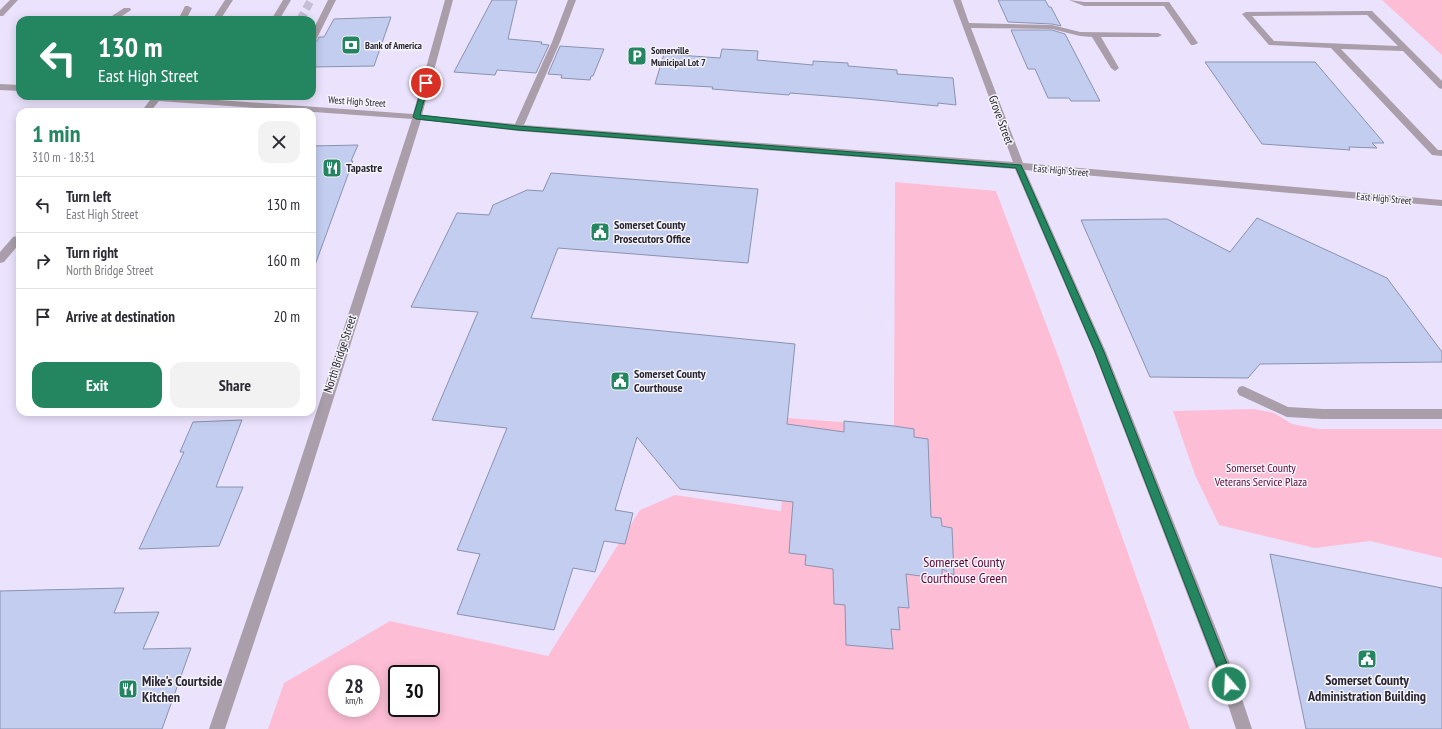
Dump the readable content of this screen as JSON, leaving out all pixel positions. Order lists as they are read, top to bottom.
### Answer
{
  "streets": {
    "street": [
      "West High Street",
      "Grove Street",
      "East High Street",
      "North Bridge Street"
    ]
  },
  "crossings": [
    ["West High Street", "East High Street"],
    ["West High Street", "North Bridge Street"],
    ["Grove Street", "East High Street"],
    ["East High Street", "North Bridge Street"]
  ],
  "parks": ["Somerset County Veterans Service Plaza", "Somerset County Courthouse Green"],
  "places": {
    "bank": ["Bank of America"],
    "parking": ["Somerville Municipal Lot 7"],
    "restaurant": ["Tapastre", "Mike's Courtside Kitchen"],
    "public building": ["Somerset County Prosecutors Office", "Somerset County Courthouse", "Somerset County Administration Building"]
  },
  "page": {
    "turn": ["130 m", "East High Street"],
    "heading": ["1 min", "310 m · 18:31"],
    "list": [
      {
        "name": "Turn left",
        "note": "East High Street",
        "value": "130 m"
      },
      {
        "name": "Turn right",
        "note": "North Bridge Street",
        "value": "160 m"
      },
      {
        "name": "Arrive at destination",
        "value": "20 m"
      }
    ],
    "buttons": ["Exit", "Share"],
    "speed": "28 km/h",
    "limit": "30"
  }
}
